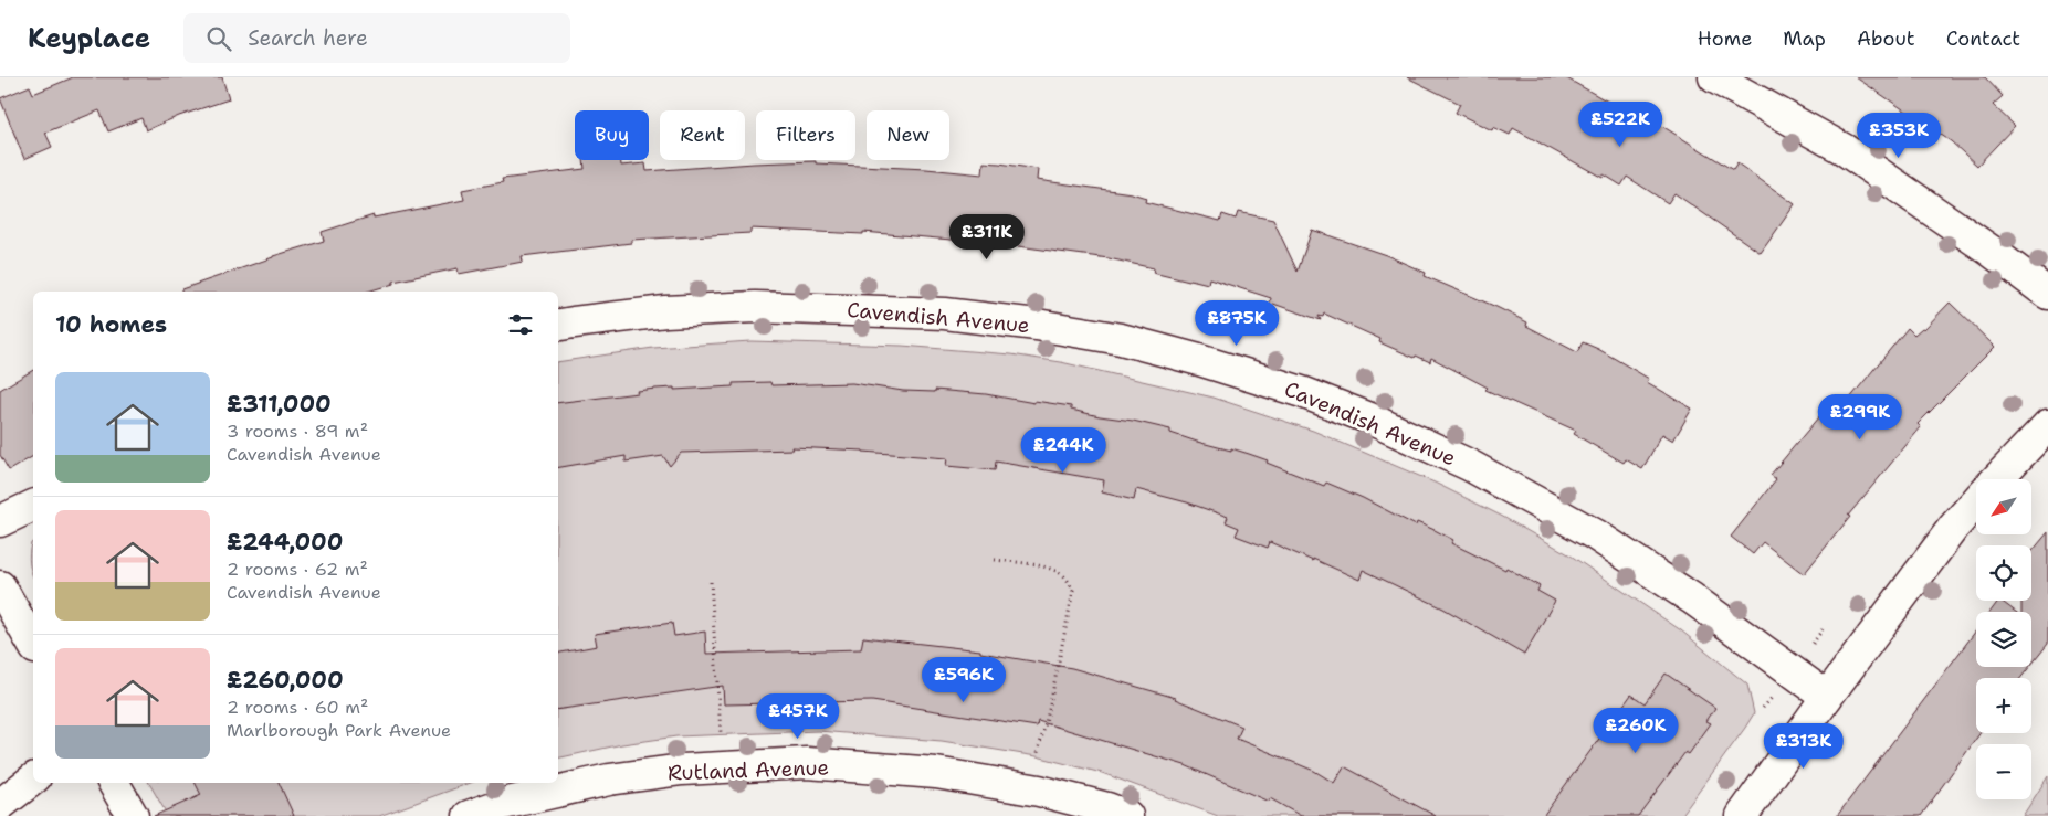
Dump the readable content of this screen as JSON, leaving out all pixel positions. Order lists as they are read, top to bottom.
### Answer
{
  "streets": {
    "street": ["Cavendish Avenue", "Rutland Avenue"]
  },
  "north": "bottom left",
  "page": {
    "header": "Keyplace",
    "search": "Search here",
    "nav": [
      "Home",
      "Map",
      "About",
      "Contact"
    ],
    "price": [
      "£522K",
      "£353K",
      "£311K",
      "£875K",
      "£299K",
      "£244K",
      "£596K",
      "£457K",
      "£260K",
      "£313K"
    ],
    "chip": [
      "Buy",
      "Rent",
      "Filters",
      "New"
    ],
    "heading": "10 homes",
    "list": [
      {
        "name": "£311,000",
        "note": "3 rooms · 89 m² · Cavendish Avenue"
      },
      {
        "name": "£244,000",
        "note": "2 rooms · 62 m² · Cavendish Avenue"
      },
      {
        "name": "£260,000",
        "note": "2 rooms · 60 m² · Marlborough Park Avenue"
      }
    ],
    "map_buttons": ["+", "−"]
  }
}
